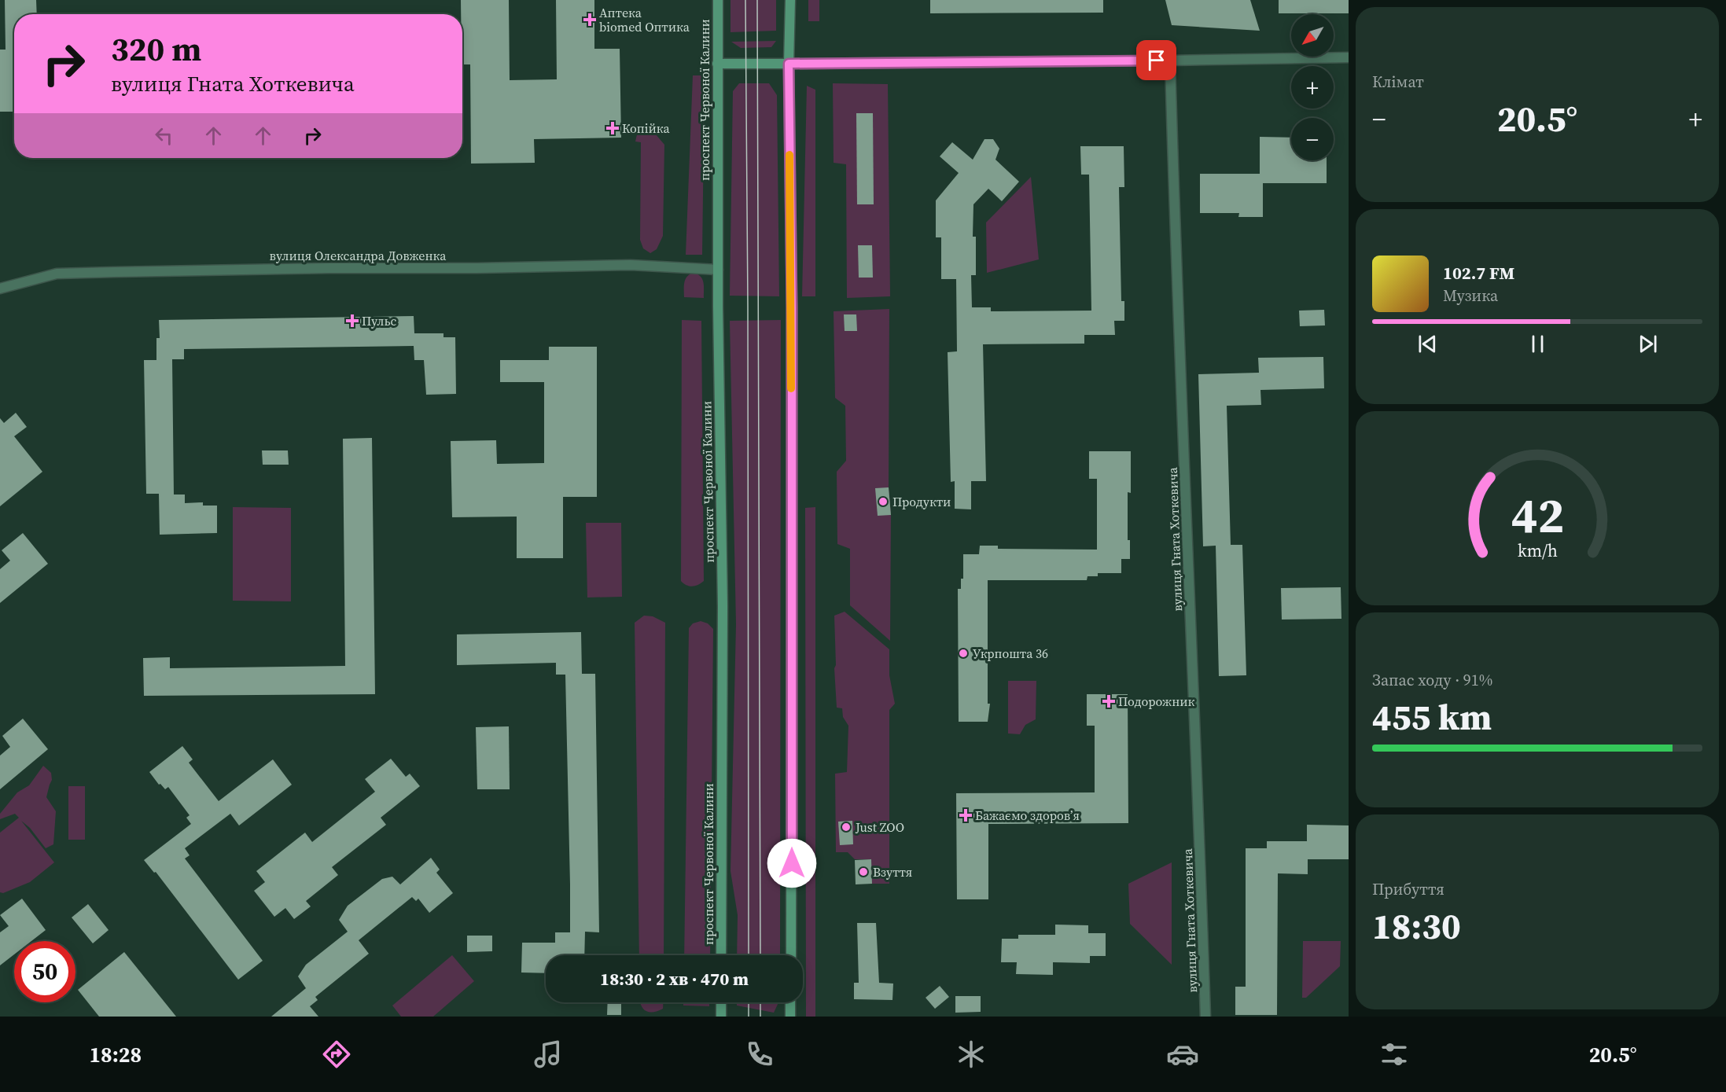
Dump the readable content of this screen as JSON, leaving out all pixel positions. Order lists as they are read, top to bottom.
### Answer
{
  "streets": {
    "main road": ["проспект Червоної Калини"],
    "street": ["вулиця Олександра Довженка", "вулиця Гната Хоткевича"]
  },
  "crossings": [
    ["проспект Червоної Калини", "вулиця Олександра Довженка"]
  ],
  "places": {
    "health": [
      "Аптека biomed Оптика",
      "Копійка",
      "Пульс",
      "Подорожник",
      "Бажаємо здоровʼя"
    ],
    "other": [
      "Продукти",
      "Укрпошта 36",
      "Just ZOO",
      "Взуття"
    ]
  },
  "north": "bottom left",
  "page": {
    "tile": [
      "Клімат",
      ["Запас ходу · 91%", "455 km"],
      ["Прибуття", "18:30"]
    ],
    "map_buttons": ["+", "−"],
    "turn": ["320 m", "вулиця Гната Хоткевича"],
    "heat": ["−", "20.5°", "+"],
    "song": ["102.7 FM", "Музика"],
    "limit": "50",
    "trip": "18:30 · 2 хв · 470 m",
    "tabs": ["18:28", "20.5°"],
    "gauge": ["42", "km/h"]
  }
}
